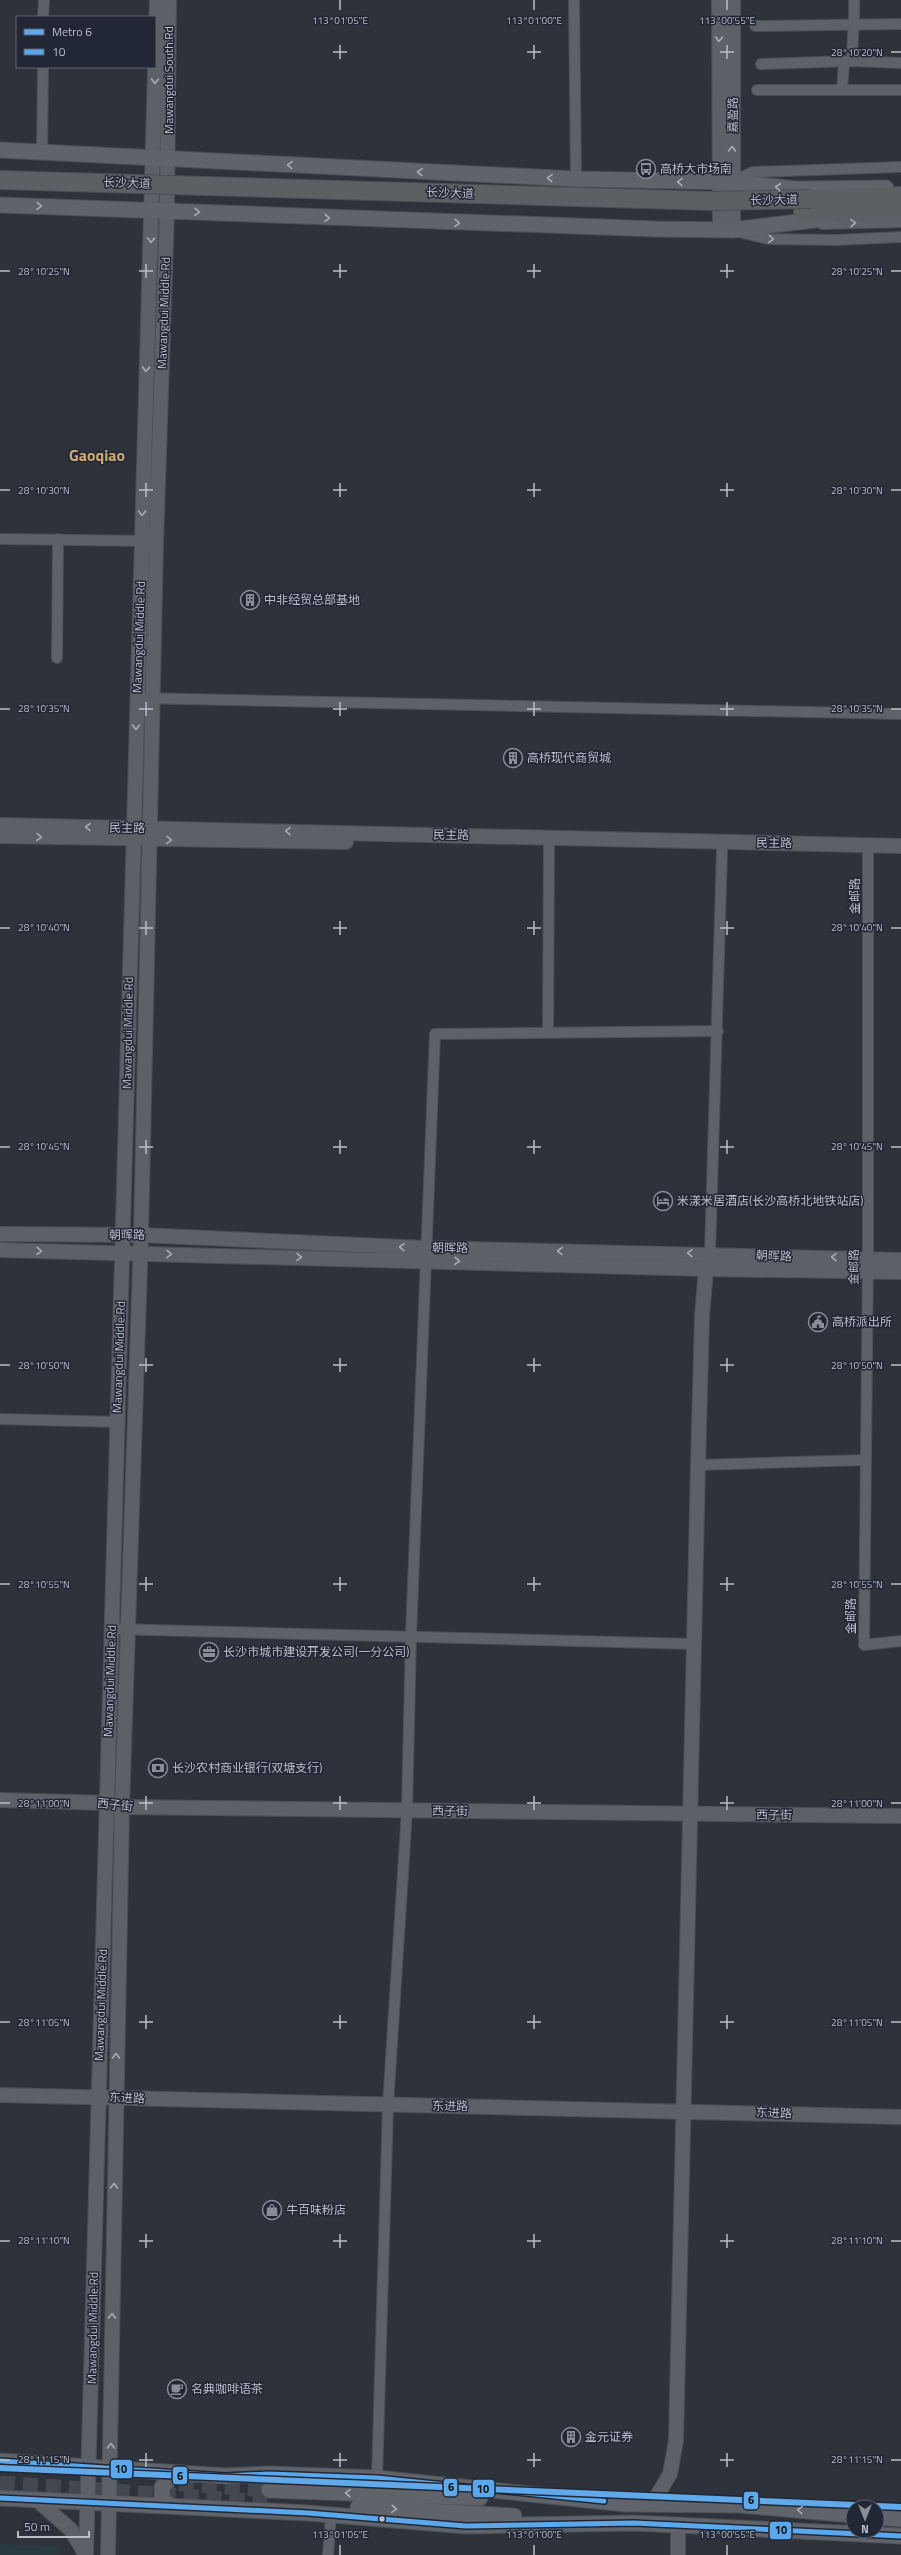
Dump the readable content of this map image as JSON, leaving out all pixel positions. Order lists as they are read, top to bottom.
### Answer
{
  "streets": {
    "highway": ["长沙大道"],
    "street": [
      "Mawangdui South.Rd",
      "嘉盈路",
      "Mawangdui Middle.Rd",
      "民主路",
      "金邮路",
      "朝晖路",
      "西子街",
      "东进路"
    ]
  },
  "crossings": [
    ["Mawangdui South.Rd", "Mawangdui Middle.Rd"],
    ["Mawangdui Middle.Rd", "民主路"],
    ["Mawangdui Middle.Rd", "朝晖路"],
    ["Mawangdui Middle.Rd", "西子街"],
    ["Mawangdui Middle.Rd", "东进路"],
    ["民主路", "金邮路"],
    ["金邮路", "朝晖路"]
  ],
  "districts": ["Gaoqiao"],
  "places": {
    "bus stop": ["高桥大市场南"],
    "building": ["中非经贸总部基地", "高桥现代商贸城", "金元证券"],
    "hotel": ["米漾米居酒店(长沙高桥北地铁站店)"],
    "public building": ["高桥派出所"],
    "office": ["长沙市城市建设开发公司(一分公司)"],
    "bank": ["长沙农村商业银行(双塘支行)"],
    "shop": ["牛百味粉店"],
    "cafe": ["名典咖啡语茶"]
  },
  "lines": ["transit line 10", "metro line 6"],
  "legend": ["Metro 6", "10"],
  "scale_bar": "50 m",
  "north": "bottom",
  "coordinates": [
    "113°01'05\"E",
    "113°01'00\"E",
    "113°00'55\"E",
    "28°10'20\"N",
    "28°10'25\"N",
    "28°10'30\"N",
    "28°10'35\"N",
    "28°10'40\"N",
    "28°10'45\"N",
    "28°10'50\"N",
    "28°10'55\"N",
    "28°11'00\"N",
    "28°11'05\"N",
    "28°11'10\"N",
    "28°11'15\"N"
  ]
}
